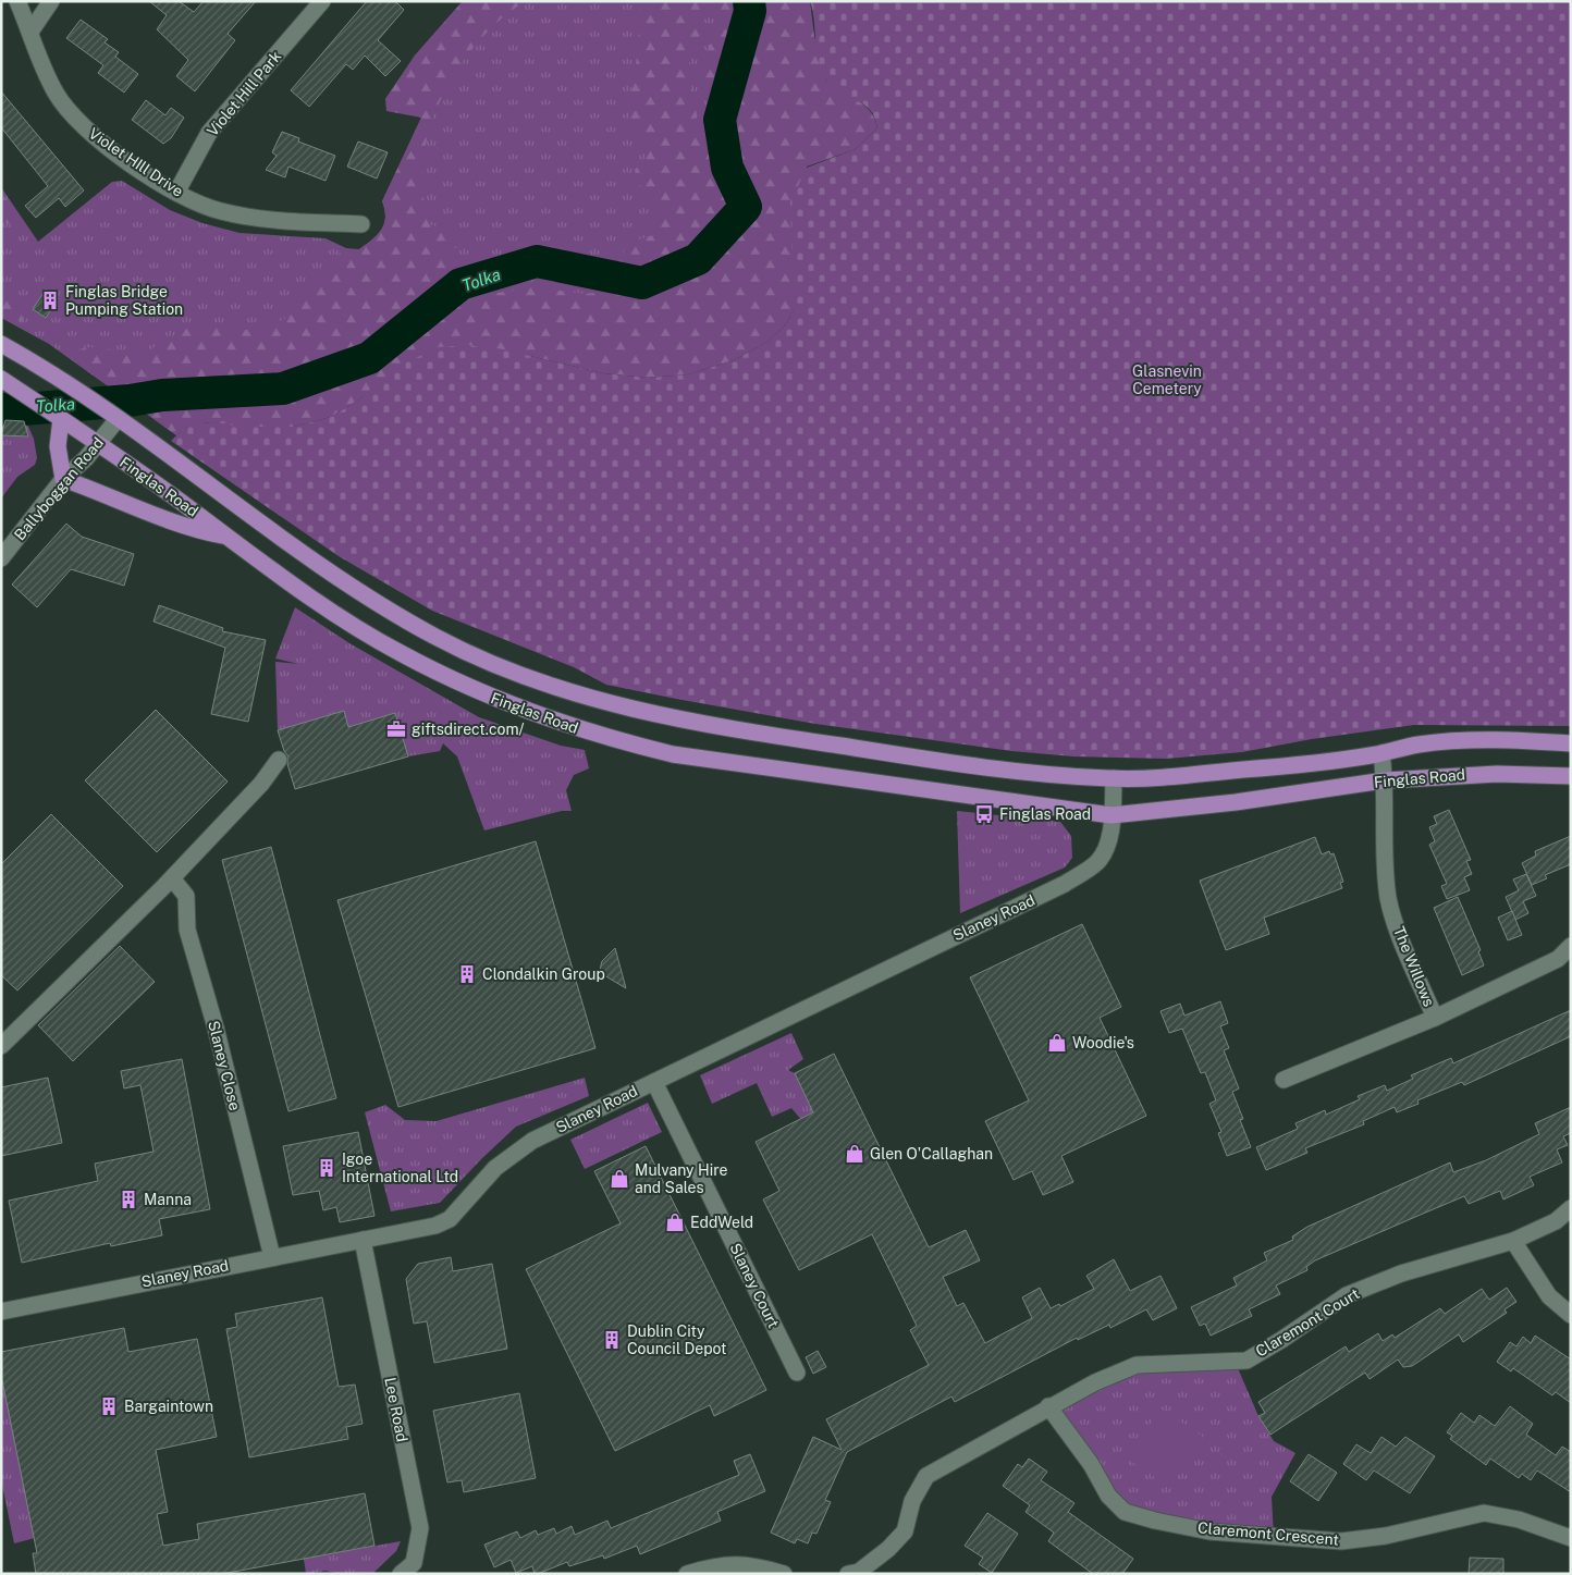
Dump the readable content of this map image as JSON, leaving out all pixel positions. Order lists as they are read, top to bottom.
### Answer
{
  "streets": {
    "main road": ["Finglas Road"],
    "street": [
      "Violet Hill Park",
      "Violet HIll Drive",
      "Ballyboggan Road",
      "Slaney Road",
      "The Willows",
      "Slaney Close",
      "Slaney Court",
      "Claremont Court",
      "Lee Road",
      "Claremont Crescent"
    ]
  },
  "crossings": [
    ["Violet Hill Park", "Violet HIll Drive"],
    ["Finglas Road", "Ballyboggan Road"],
    ["Finglas Road", "Slaney Road"],
    ["Finglas Road", "The Willows"],
    ["Slaney Road", "Slaney Close"],
    ["Slaney Road", "Slaney Court"],
    ["Slaney Road", "Lee Road"],
    ["Claremont Court", "Claremont Crescent"]
  ],
  "water": ["Tolka"],
  "parks": ["Glasnevin Cemetery"],
  "places": {
    "building": [
      "Finglas Bridge Pumping Station",
      "Clondalkin Group",
      "Igoe International Ltd",
      "Manna",
      "Dublin City Council Depot",
      "Bargaintown"
    ],
    "office": ["giftsdirect.com/"],
    "bus stop": ["Finglas Road"],
    "shop": [
      "Woodie's",
      "Glen O'Callaghan",
      "Mulvany Hire and Sales",
      "EddWeld"
    ]
  }
}
